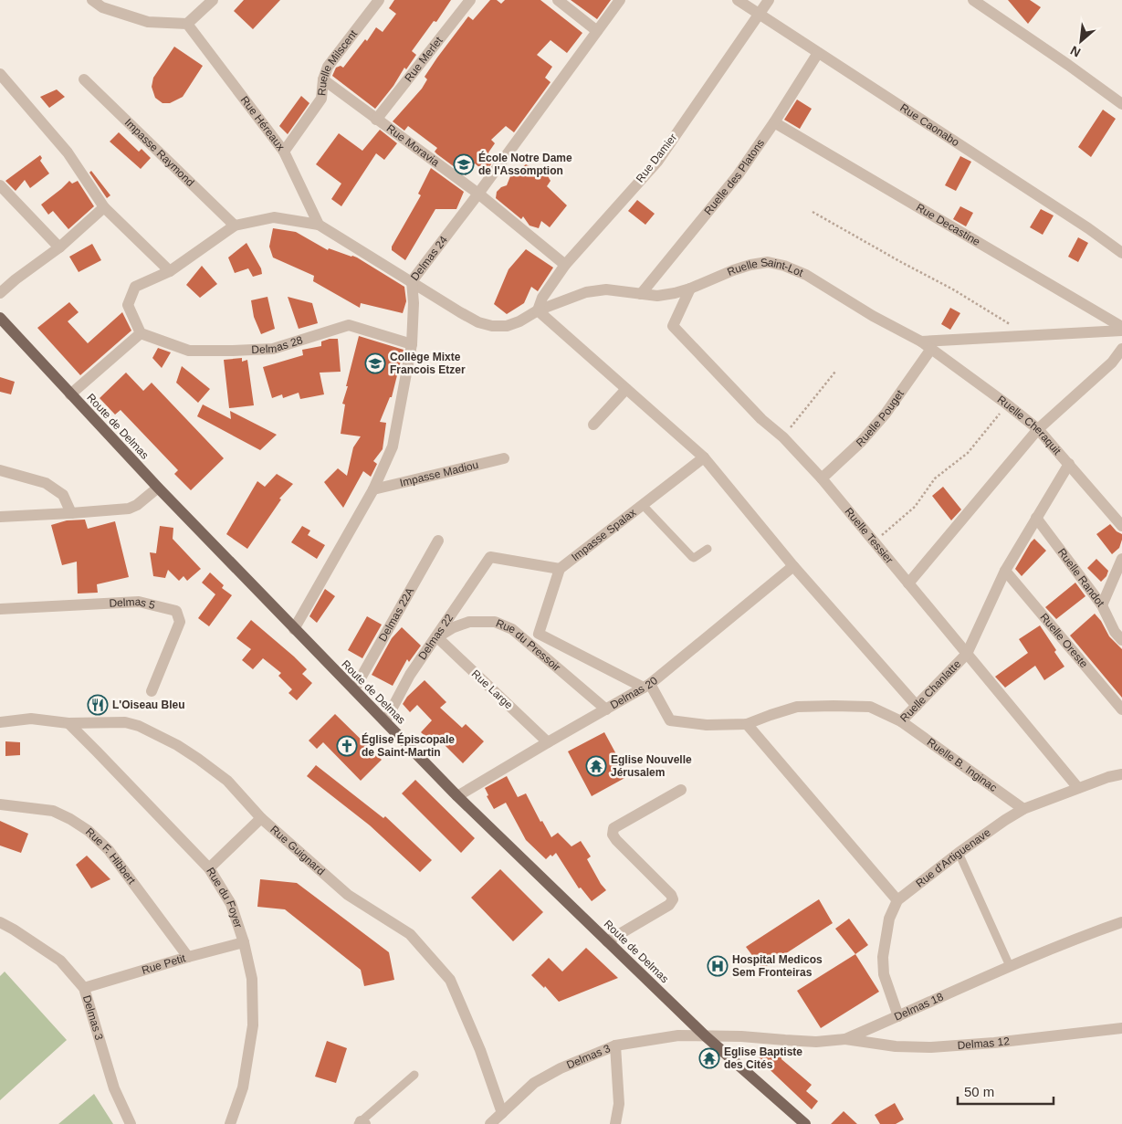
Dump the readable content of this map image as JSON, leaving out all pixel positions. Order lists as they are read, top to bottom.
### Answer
{
  "streets": {
    "main road": ["Route de Delmas"],
    "street": [
      "Rue Merlet",
      "Ruelle Milscent",
      "Rue Héreaux",
      "Rue Caonabo",
      "Rue Moravia",
      "Impasse Raymond",
      "Rue Damier",
      "Ruelle des Platons",
      "Rue Decastine",
      "Delmas 24",
      "Ruelle Saint-Lot",
      "Delmas 28",
      "Ruelle Pouget",
      "Ruelle Cheraquit",
      "Impasse Madiou",
      "Impasse Spalax",
      "Ruelle Tessier",
      "Ruelle Randot",
      "Delmas 5",
      "Delmas 22A",
      "Delmas 22",
      "Ruelle Oreste",
      "Rue du Pressoir",
      "Rue Large",
      "Ruelle Chanlatte",
      "Delmas 20",
      "Ruelle B. Inginac",
      "Rue Guignard",
      "Rue F. Hibbert",
      "Rue d'Artiguenave",
      "Rue du Foyer",
      "Rue Petit",
      "Delmas 18",
      "Delmas 3",
      "Delmas 12"
    ]
  },
  "crossings": [
    ["Rue Merlet", "Rue Moravia"],
    ["Ruelle Milscent", "Rue Héreaux"],
    ["Ruelle Milscent", "Rue Moravia"],
    ["Rue Caonabo", "Rue Damier"],
    ["Rue Caonabo", "Ruelle des Platons"],
    ["Rue Moravia", "Rue Damier"],
    ["Rue Moravia", "Delmas 24"],
    ["Rue Damier", "Ruelle Saint-Lot"],
    ["Ruelle des Platons", "Rue Decastine"],
    ["Ruelle des Platons", "Ruelle Saint-Lot"],
    ["Delmas 24", "Ruelle Saint-Lot"],
    ["Delmas 24", "Delmas 28"],
    ["Delmas 24", "Route de Delmas"],
    ["Delmas 24", "Impasse Madiou"],
    ["Ruelle Saint-Lot", "Ruelle Cheraquit"],
    ["Ruelle Saint-Lot", "Ruelle Tessier"],
    ["Ruelle Pouget", "Ruelle Cheraquit"],
    ["Ruelle Pouget", "Ruelle Tessier"],
    ["Ruelle Cheraquit", "Ruelle Chanlatte"],
    ["Route de Delmas", "Delmas 22A"],
    ["Route de Delmas", "Delmas 22"],
    ["Route de Delmas", "Delmas 20"],
    ["Route de Delmas", "Delmas 18"],
    ["Route de Delmas", "Delmas 3"],
    ["Impasse Spalax", "Delmas 22"],
    ["Ruelle Tessier", "Ruelle Chanlatte"],
    ["Ruelle Tessier", "Rue d'Artiguenave"],
    ["Ruelle Randot", "Ruelle Chanlatte"],
    ["Delmas 22", "Rue du Pressoir"],
    ["Delmas 22", "Rue Large"],
    ["Ruelle Oreste", "Ruelle Chanlatte"],
    ["Rue du Pressoir", "Rue Large"],
    ["Rue du Pressoir", "Delmas 20"],
    ["Rue Large", "Delmas 20"],
    ["Ruelle Chanlatte", "Delmas 20"],
    ["Ruelle Chanlatte", "Ruelle B. Inginac"],
    ["Ruelle B. Inginac", "Rue d'Artiguenave"],
    ["Rue Guignard", "Rue du Foyer"],
    ["Rue Guignard", "Delmas 3"],
    ["Rue F. Hibbert", "Rue Petit"],
    ["Rue d'Artiguenave", "Delmas 18"],
    ["Rue du Foyer", "Rue Petit"],
    ["Rue Petit", "Delmas 3"],
    ["Delmas 18", "Delmas 3"],
    ["Delmas 18", "Delmas 12"]
  ],
  "places": {
    "school or university": ["École Notre Dame de l'Assomption", "Collège Mixte Francois Etzer"],
    "restaurant": ["L'Oiseau Bleu"],
    "church": ["Église Épiscopale de Saint-Martin"],
    "temple": ["Eglise Nouvelle Jérusalem", "Eglise Baptiste des Cités"],
    "hospital": ["Hospital Medicos Sem Fronteiras"]
  },
  "scale_bar": "50 m",
  "north": "bottom left"
}
